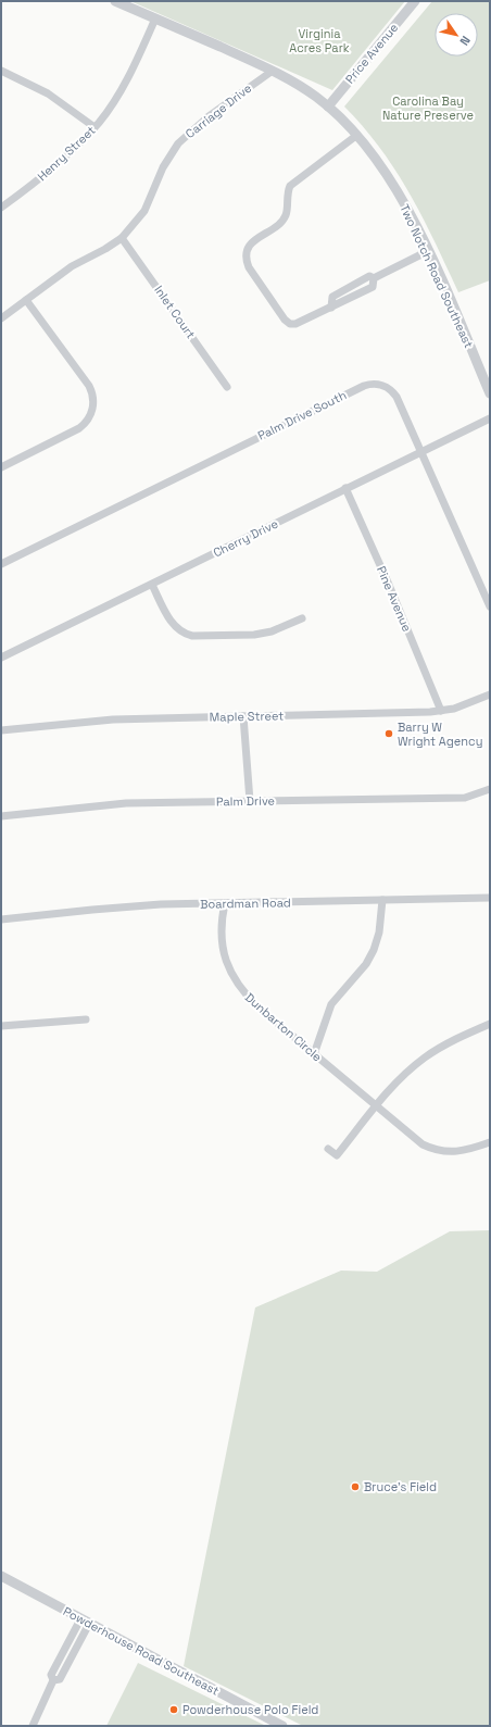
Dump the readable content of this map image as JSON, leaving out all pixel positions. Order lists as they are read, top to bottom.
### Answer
{
  "streets": {
    "street": [
      "Price Avenue",
      "Carriage Drive",
      "Henry Street",
      "Two Notch Road Southeast",
      "Inlet Court",
      "Palm Drive South",
      "Cherry Drive",
      "Pine Avenue",
      "Maple Street",
      "Palm Drive",
      "Boardman Road",
      "Dunbarton Circle",
      "Powderhouse Road Southeast"
    ]
  },
  "crossings": [
    ["Price Avenue", "Two Notch Road Southeast"],
    ["Carriage Drive", "Two Notch Road Southeast"],
    ["Carriage Drive", "Inlet Court"],
    ["Henry Street", "Two Notch Road Southeast"],
    ["Palm Drive South", "Cherry Drive"],
    ["Cherry Drive", "Pine Avenue"],
    ["Pine Avenue", "Maple Street"],
    ["Boardman Road", "Dunbarton Circle"]
  ],
  "parks": ["Virginia Acres Park", "Carolina Bay Nature Preserve"],
  "places": ["Barry W Wright Agency", "Bruce's Field", "Powderhouse Polo Field"],
  "north": "bottom right"
}
